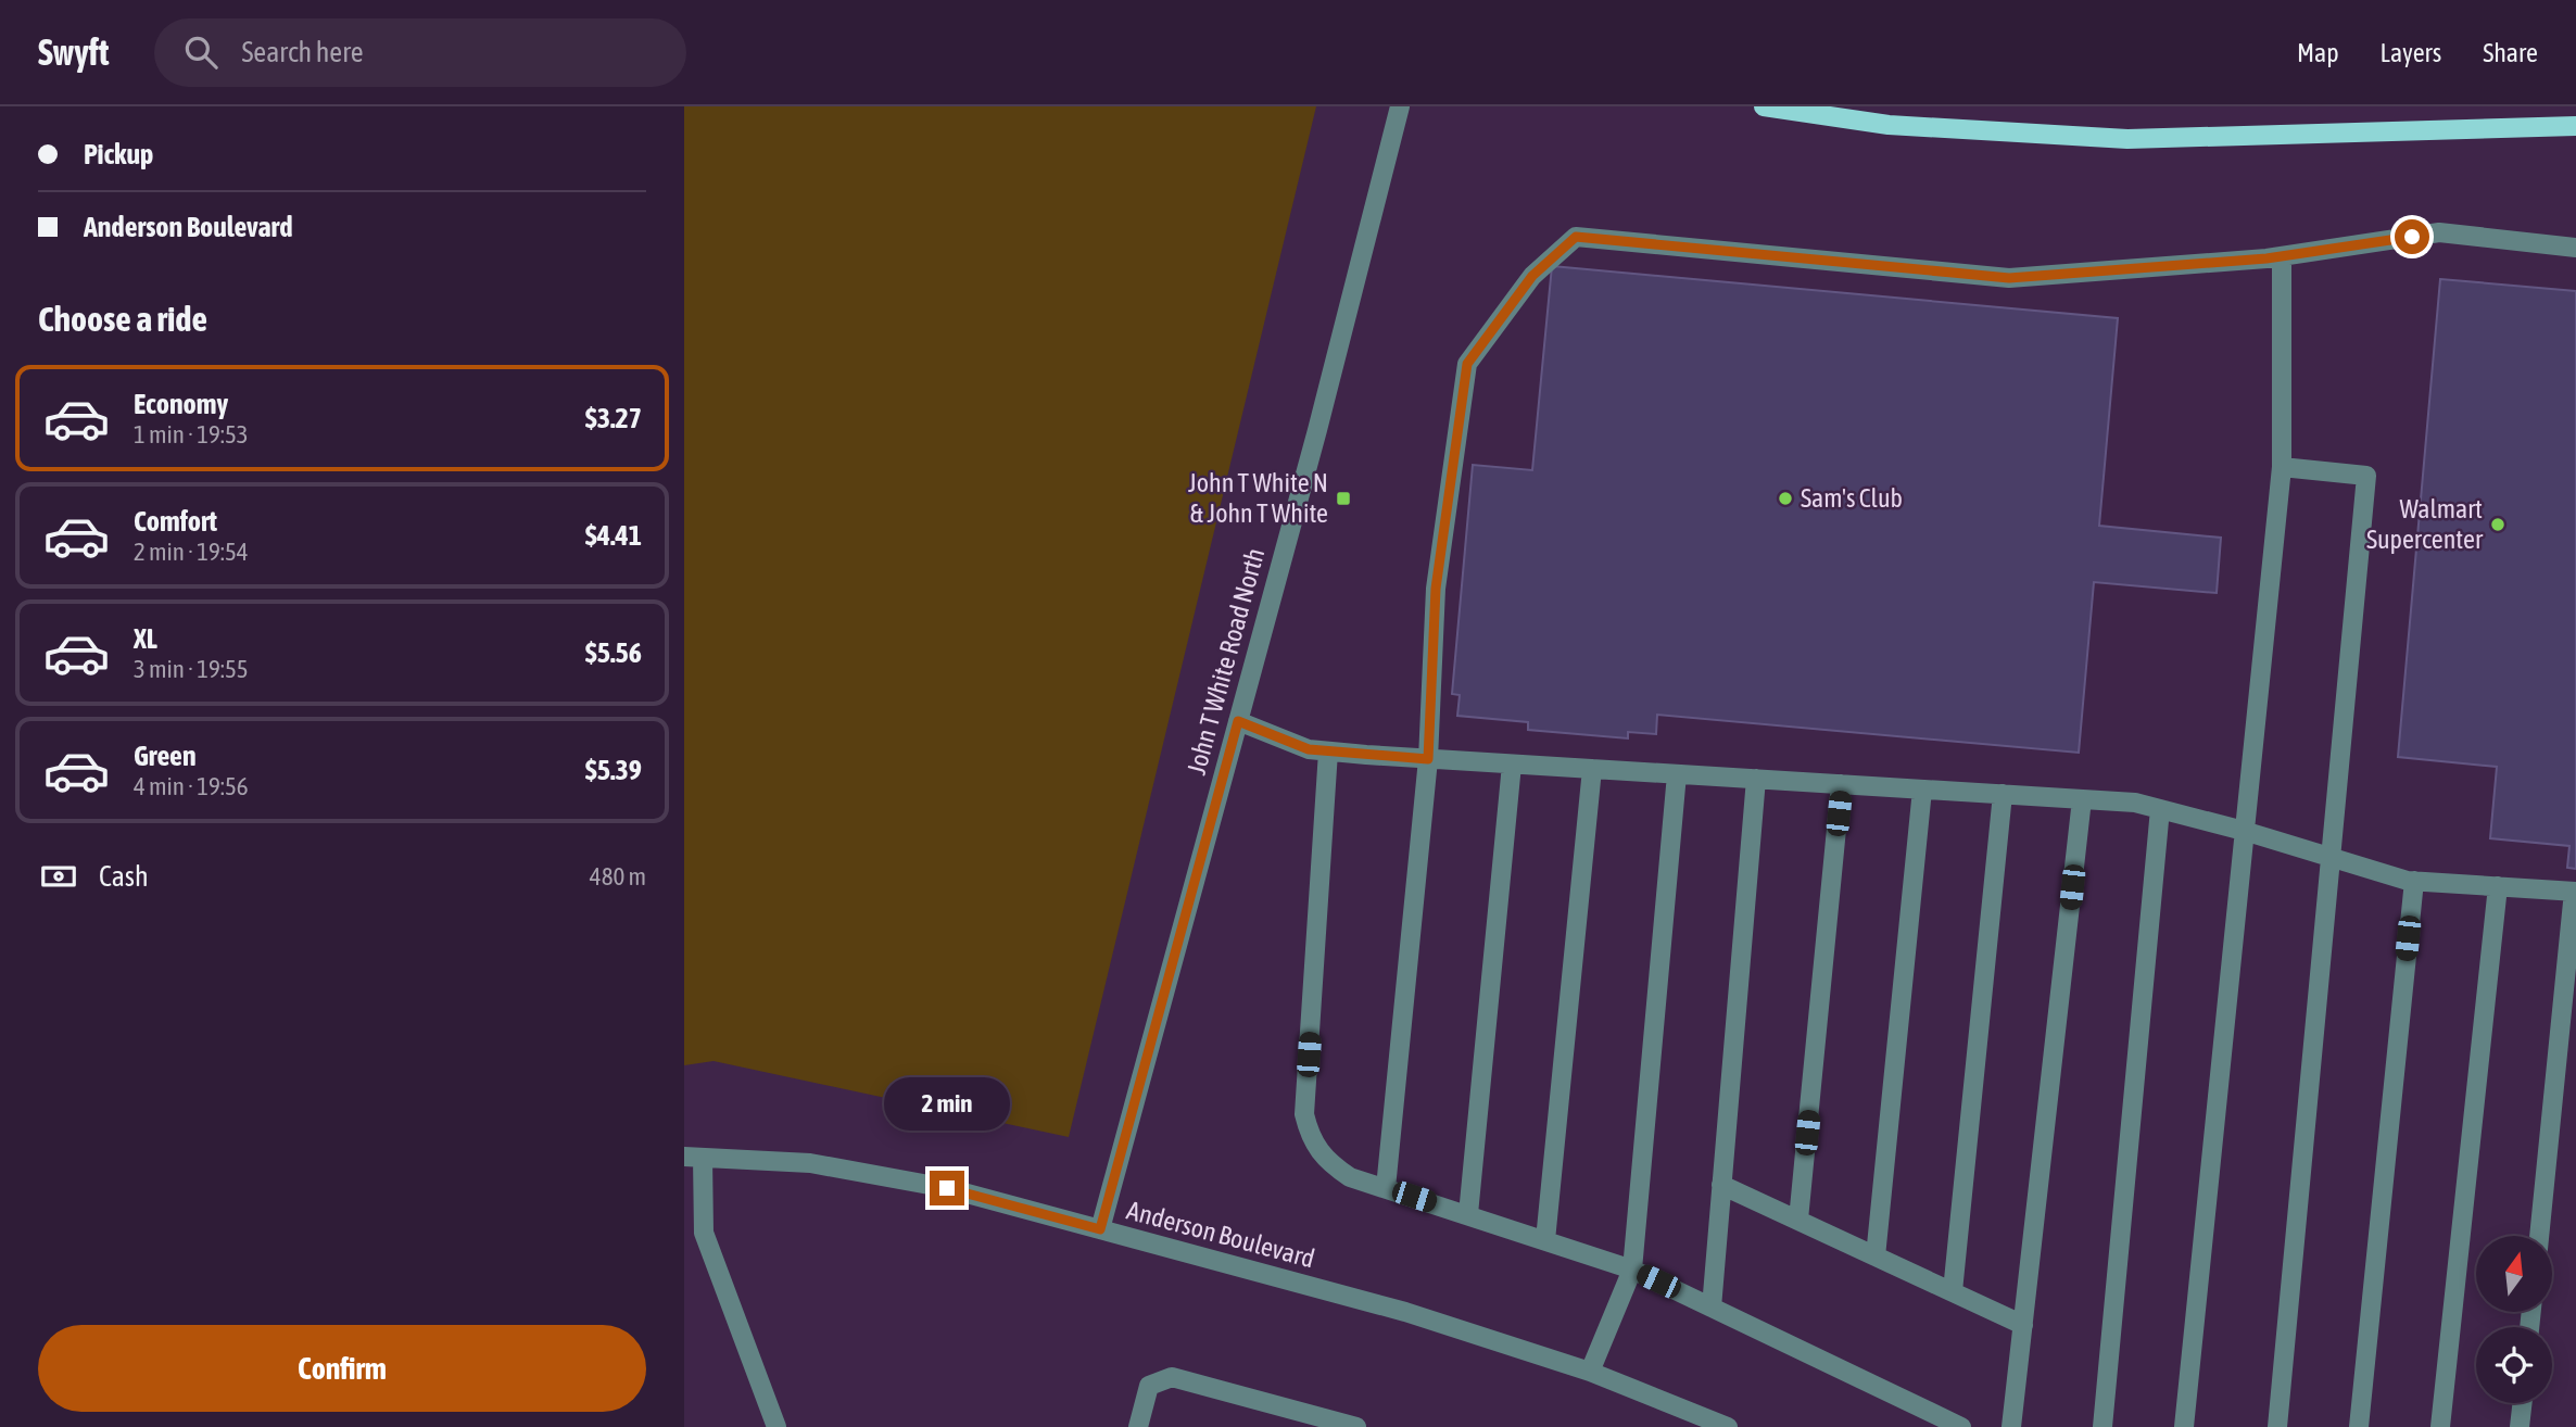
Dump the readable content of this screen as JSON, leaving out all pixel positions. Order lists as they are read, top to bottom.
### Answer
{
  "streets": {
    "street": ["John T White Road North", "Anderson Boulevard"]
  },
  "crossings": [
    ["John T White Road North", "Anderson Boulevard"]
  ],
  "places": {
    "transit": ["John T White N & John T White"],
    "other": ["Sam's Club", "Walmart Supercenter"]
  },
  "north": "top",
  "page": {
    "header": "Swyft",
    "search": "Search here",
    "nav": ["Map", "Layers", "Share"],
    "banner": ["Pickup", "Anderson Boulevard"],
    "heading": "Choose a ride",
    "list": [
      {
        "name": "Economy",
        "note": "1 min · 19:53",
        "value": "$3.27"
      },
      {
        "name": "Comfort",
        "note": "2 min · 19:54",
        "value": "$4.41"
      },
      {
        "name": "XL",
        "note": "3 min · 19:55",
        "value": "$5.56"
      },
      {
        "name": "Green",
        "note": "4 min · 19:56",
        "value": "$5.39"
      }
    ],
    "pay": ["Cash", "480 m"],
    "bubble": "2 min",
    "buttons": "Confirm"
  }
}
